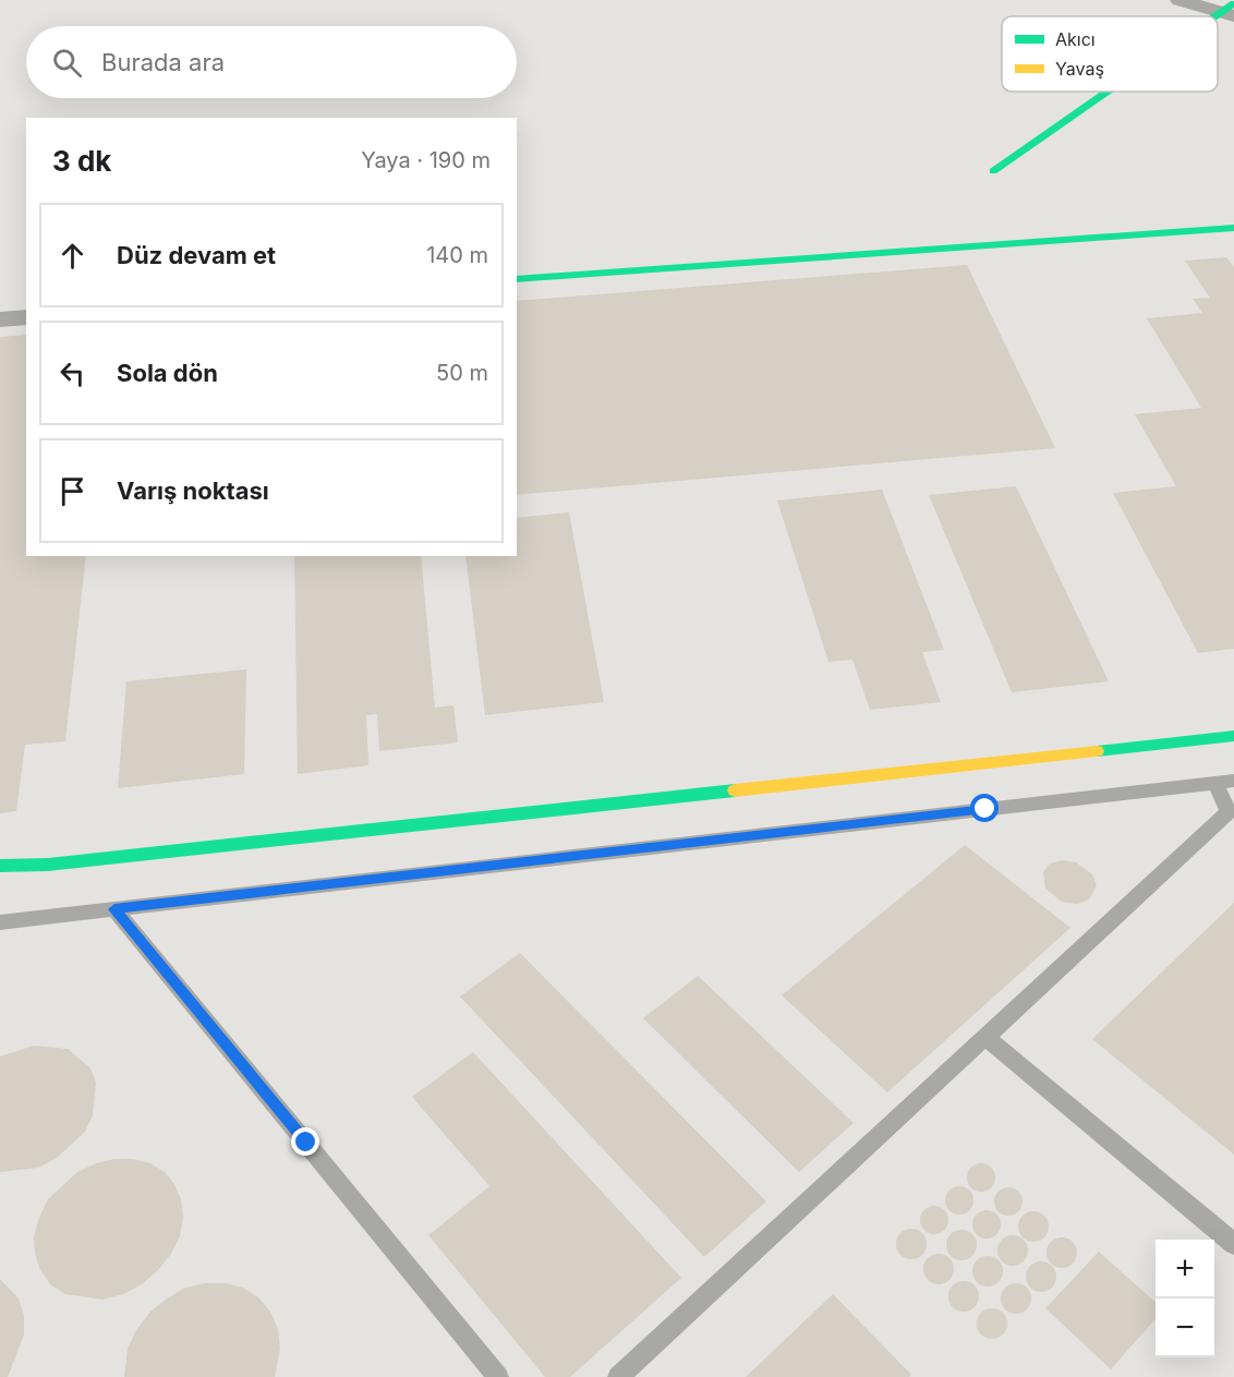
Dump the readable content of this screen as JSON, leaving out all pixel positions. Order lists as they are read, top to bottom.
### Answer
{
  "legend": ["Akıcı", "Yavaş"],
  "page": {
    "search": "Burada ara",
    "heading": ["3 dk", "Yaya · 190 m"],
    "list": [
      ["Düz devam et", "140 m"],
      ["Sola dön", "50 m"],
      "Varış noktası"
    ],
    "map_buttons": ["+", "−"]
  }
}
